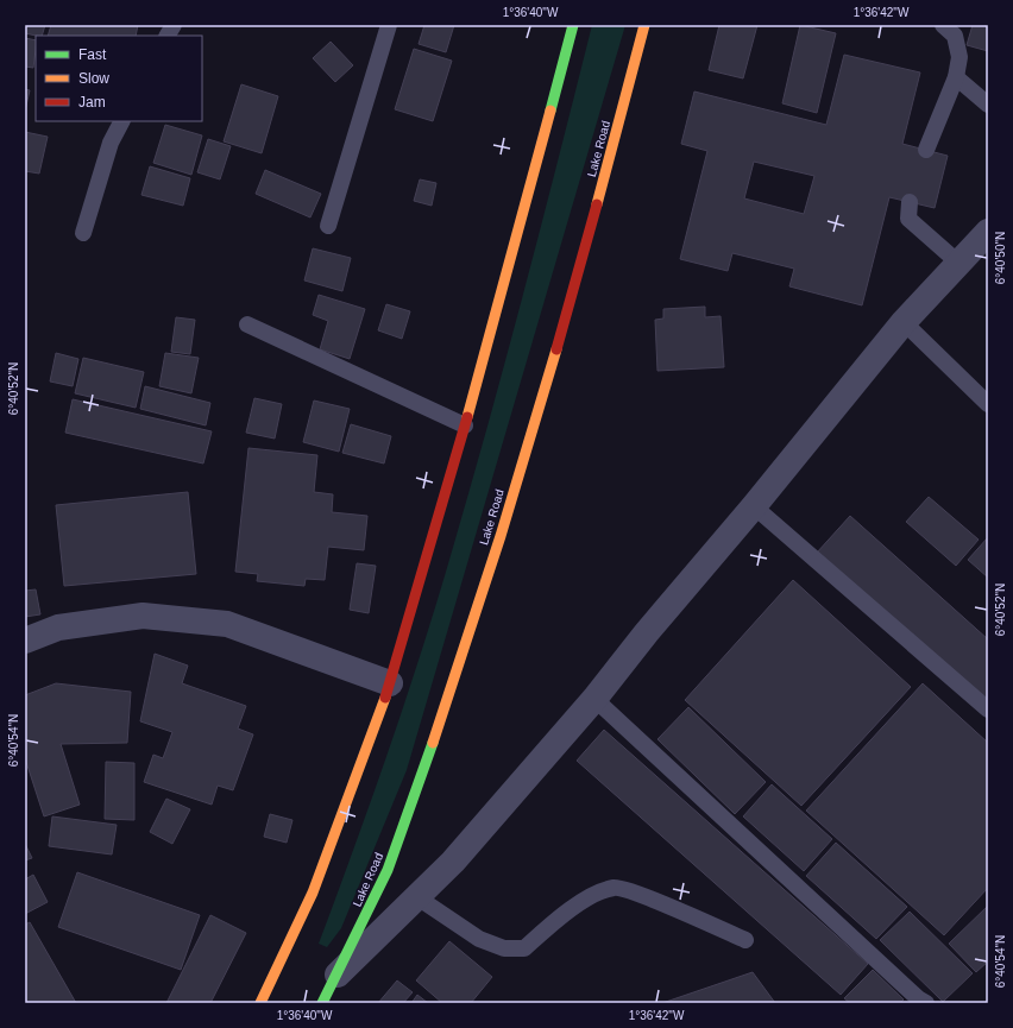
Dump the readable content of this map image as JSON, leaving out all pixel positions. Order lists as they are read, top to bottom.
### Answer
{
  "streets": {
    "main road": ["Lake Road"]
  },
  "legend": ["Fast", "Slow", "Jam"],
  "coordinates": [
    "1°36'40\"W",
    "1°36'42\"W",
    "6°40'50\"N",
    "6°40'52\"N",
    "6°40'54\"N"
  ]
}
